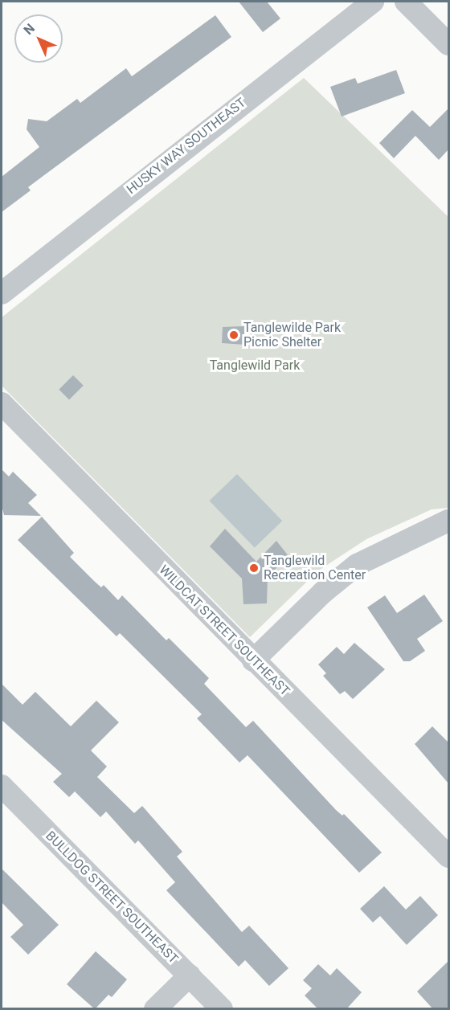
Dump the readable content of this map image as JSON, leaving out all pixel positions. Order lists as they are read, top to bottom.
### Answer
{
  "streets": {
    "street": ["HUSKY WAY SOUTHEAST", "WILDCAT STREET SOUTHEAST", "BULLDOG STREET SOUTHEAST"]
  },
  "parks": ["Tanglewild Park"],
  "places": ["Tanglewilde Park Picnic Shelter", "Tanglewild Recreation Center"],
  "north": "top left"
}
